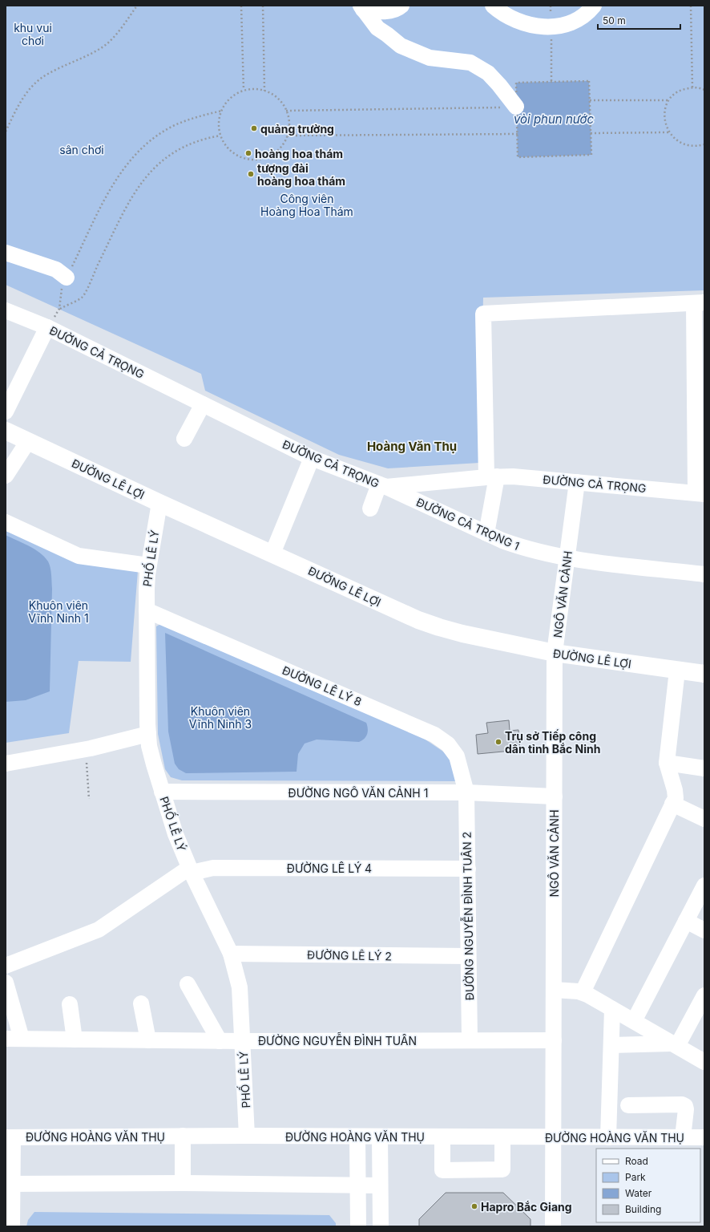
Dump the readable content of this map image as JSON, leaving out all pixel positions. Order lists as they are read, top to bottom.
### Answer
{
  "streets": {
    "main road": ["ĐƯỜNG LÊ LỢI"],
    "street": [
      "ĐƯỜNG CẢ TRỌNG",
      "ĐƯỜNG CẢ TRỌNG 1",
      "PHỐ LÊ LÝ",
      "NGÔ VĂN CẢNH",
      "ĐƯỜNG LÊ LÝ 8",
      "ĐƯỜNG NGÔ VĂN CẢNH 1",
      "ĐƯỜNG LÊ LÝ 4",
      "ĐƯỜNG NGUYỄN ĐÌNH TUÂN 2",
      "ĐƯỜNG LÊ LÝ 2",
      "ĐƯỜNG NGUYỄN ĐÌNH TUÂN",
      "ĐƯỜNG HOÀNG VĂN THỤ"
    ]
  },
  "crossings": [
    ["ĐƯỜNG CẢ TRỌNG", "ĐƯỜNG CẢ TRỌNG 1"],
    ["ĐƯỜNG CẢ TRỌNG", "NGÔ VĂN CẢNH"],
    ["ĐƯỜNG LÊ LỢI", "PHỐ LÊ LÝ"],
    ["ĐƯỜNG LÊ LỢI", "NGÔ VĂN CẢNH"],
    ["ĐƯỜNG CẢ TRỌNG 1", "NGÔ VĂN CẢNH"],
    ["PHỐ LÊ LÝ", "ĐƯỜNG LÊ LÝ 8"],
    ["PHỐ LÊ LÝ", "ĐƯỜNG NGÔ VĂN CẢNH 1"],
    ["PHỐ LÊ LÝ", "ĐƯỜNG LÊ LÝ 4"],
    ["PHỐ LÊ LÝ", "ĐƯỜNG LÊ LÝ 2"],
    ["PHỐ LÊ LÝ", "ĐƯỜNG NGUYỄN ĐÌNH TUÂN"],
    ["PHỐ LÊ LÝ", "ĐƯỜNG HOÀNG VĂN THỤ"],
    ["NGÔ VĂN CẢNH", "ĐƯỜNG NGÔ VĂN CẢNH 1"],
    ["NGÔ VĂN CẢNH", "ĐƯỜNG NGUYỄN ĐÌNH TUÂN"],
    ["NGÔ VĂN CẢNH", "ĐƯỜNG HOÀNG VĂN THỤ"],
    ["ĐƯỜNG LÊ LÝ 8", "ĐƯỜNG NGÔ VĂN CẢNH 1"],
    ["ĐƯỜNG LÊ LÝ 8", "ĐƯỜNG NGUYỄN ĐÌNH TUÂN 2"],
    ["ĐƯỜNG NGÔ VĂN CẢNH 1", "ĐƯỜNG NGUYỄN ĐÌNH TUÂN 2"],
    ["ĐƯỜNG LÊ LÝ 4", "ĐƯỜNG NGUYỄN ĐÌNH TUÂN 2"],
    ["ĐƯỜNG NGUYỄN ĐÌNH TUÂN 2", "ĐƯỜNG LÊ LÝ 2"],
    ["ĐƯỜNG NGUYỄN ĐÌNH TUÂN 2", "ĐƯỜNG NGUYỄN ĐÌNH TUÂN"]
  ],
  "districts": ["Hoàng Văn Thụ"],
  "water": ["vòi phun nước"],
  "parks": [
    "khu vui chơi",
    "sân chơi",
    "Công viên Hoàng Hoa Thám",
    "Khuôn viên Vĩnh Ninh 1",
    "Khuôn viên Vĩnh Ninh 3"
  ],
  "places": [
    "quảng trường",
    "hoàng hoa thám",
    "tượng đài hoàng hoa thám",
    "Trụ sở Tiếp công dân tỉnh Bắc Ninh",
    "Hapro Bắc Giang"
  ],
  "legend": [
    "Road",
    "Park",
    "Water",
    "Building"
  ],
  "scale_bar": "50 m"
}
